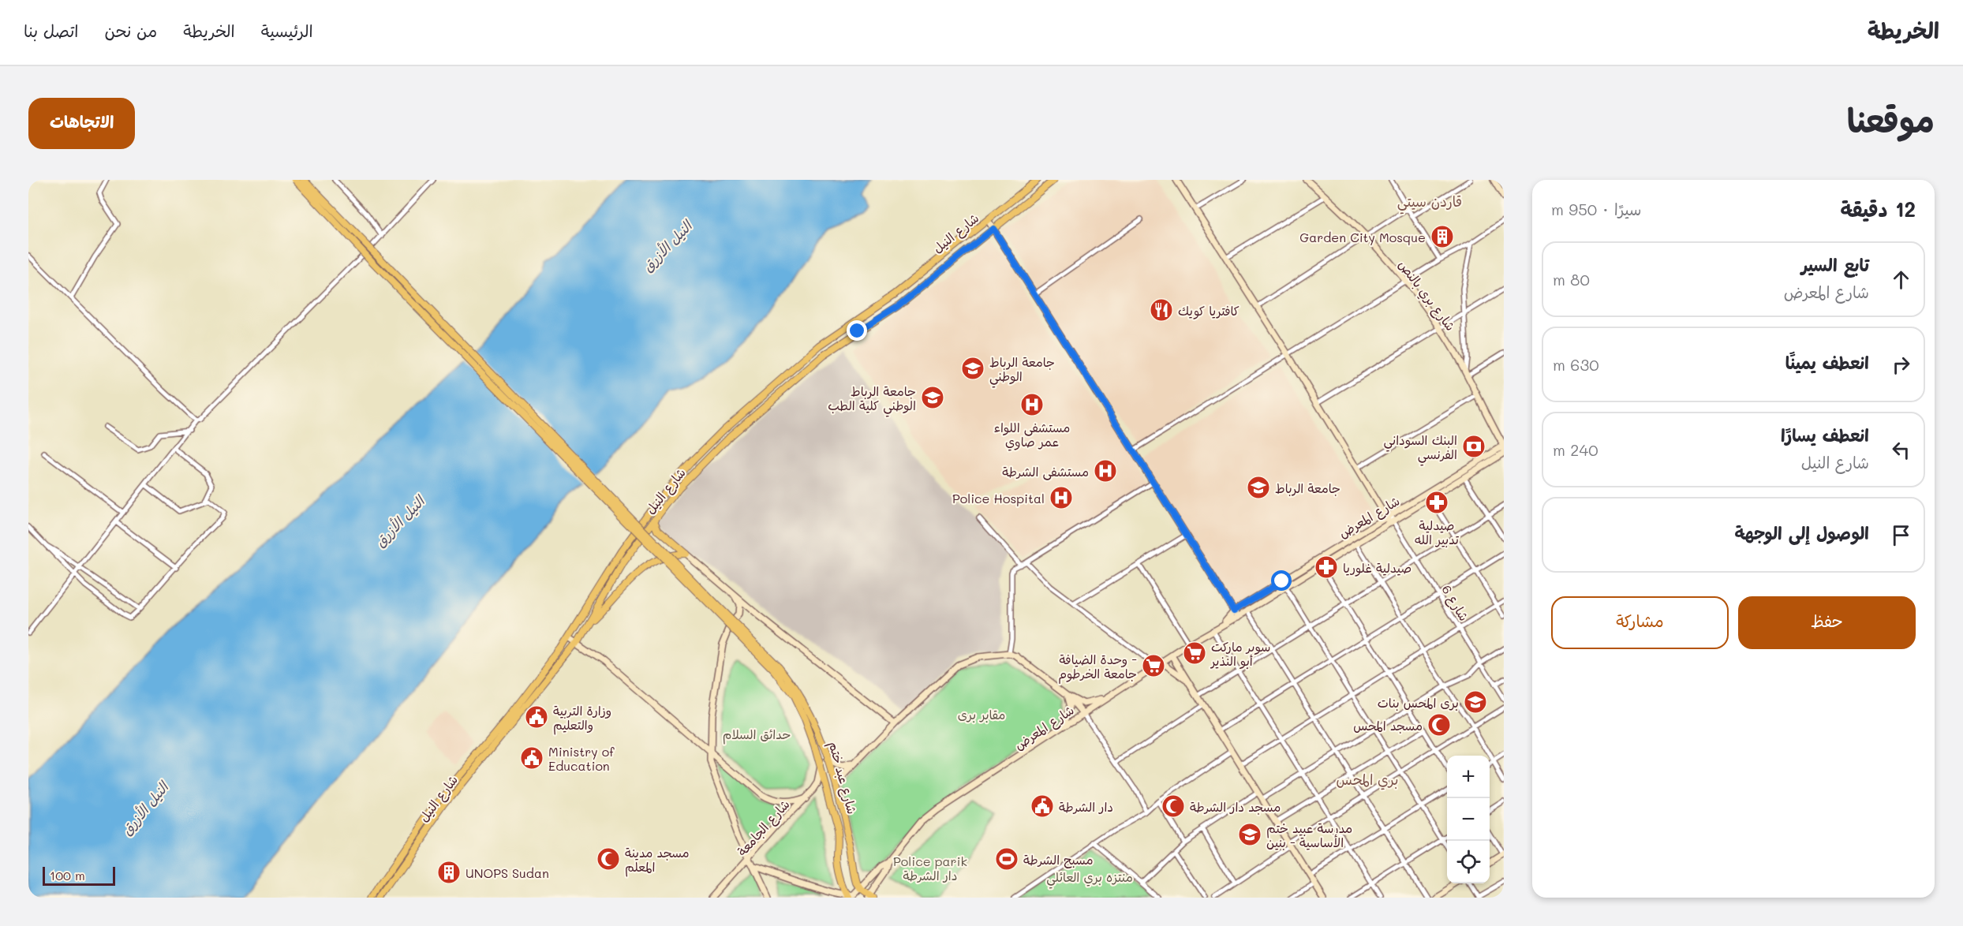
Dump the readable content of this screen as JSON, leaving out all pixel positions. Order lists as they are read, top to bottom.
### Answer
{
  "streets": {
    "main road": ["شارع النيل", "شارع عبد ختم"],
    "street": [
      "شارع بري بالنص",
      "شارع المعرض",
      "شارع 6",
      "شارع الجامعة"
    ]
  },
  "crossings": [
    ["شارع بري بالنص", "شارع المعرض"],
    ["شارع المعرض", "شارع 6"],
    ["شارع المعرض", "شارع عبد ختم"],
    ["شارع عبد ختم", "شارع الجامعة"]
  ],
  "districts": ["قاردن سيتي", "بري المحس"],
  "water": ["النيل الأزرق"],
  "parks": [
    "مقابر برى",
    "حدائق السلام",
    "Police parik دار الشرطة",
    "منتزه بري العائلي"
  ],
  "places": {
    "building": ["Garden City Mosque", "UNOPS Sudan"],
    "restaurant": ["كافتريا كويك"],
    "school or university": [
      "جامعة الرباط الوطني",
      "جامعة الرباط الوطني كلية الطب",
      "جامعة الرباط",
      "برى المحس بنات",
      "مدرسة عبيد ختم الأساسية - بنين"
    ],
    "hospital": ["مستشفى اللواء عمر صاوي", "مستشفى الشرطة", "Police Hospital"],
    "bank": ["البنك السوداني الفرنسي"],
    "pharmacy": ["صيدلية تدبير الله", "صيدلية غلوريا"],
    "supermarket": ["سوبر ماركت أبو النذير", "وحدة الضيافة - جامعة الخرطوم"],
    "public building": ["وزارة التربية والتعليم", "Ministry of Education", "دار الشرطة"],
    "mosque": ["مسجد المحس", "مسجد دار الشرطة", "مسجد مدينة المعلم"],
    "sports": ["مسبح الشرطة"]
  },
  "scale_bar": "100 m",
  "page": {
    "header": "الخريطة",
    "nav": [
      "الرئيسية",
      "الخريطة",
      "من نحن",
      "اتصل بنا"
    ],
    "title": "موقعنا",
    "buttons": [
      "الاتجاهات",
      ["حفظ", "مشاركة"]
    ],
    "heading": ["12 دقيقة", "سيرًا · 950 m"],
    "list": [
      ["تابع السير", "شارع المعرض", "80 m"],
      ["انعطف يمينًا", "630 m"],
      ["انعطف يسارًا", "شارع النيل", "240 m"],
      "الوصول إلى الوجهة"
    ],
    "map_buttons": ["+", "−"],
    "scale": "100 m"
  }
}
